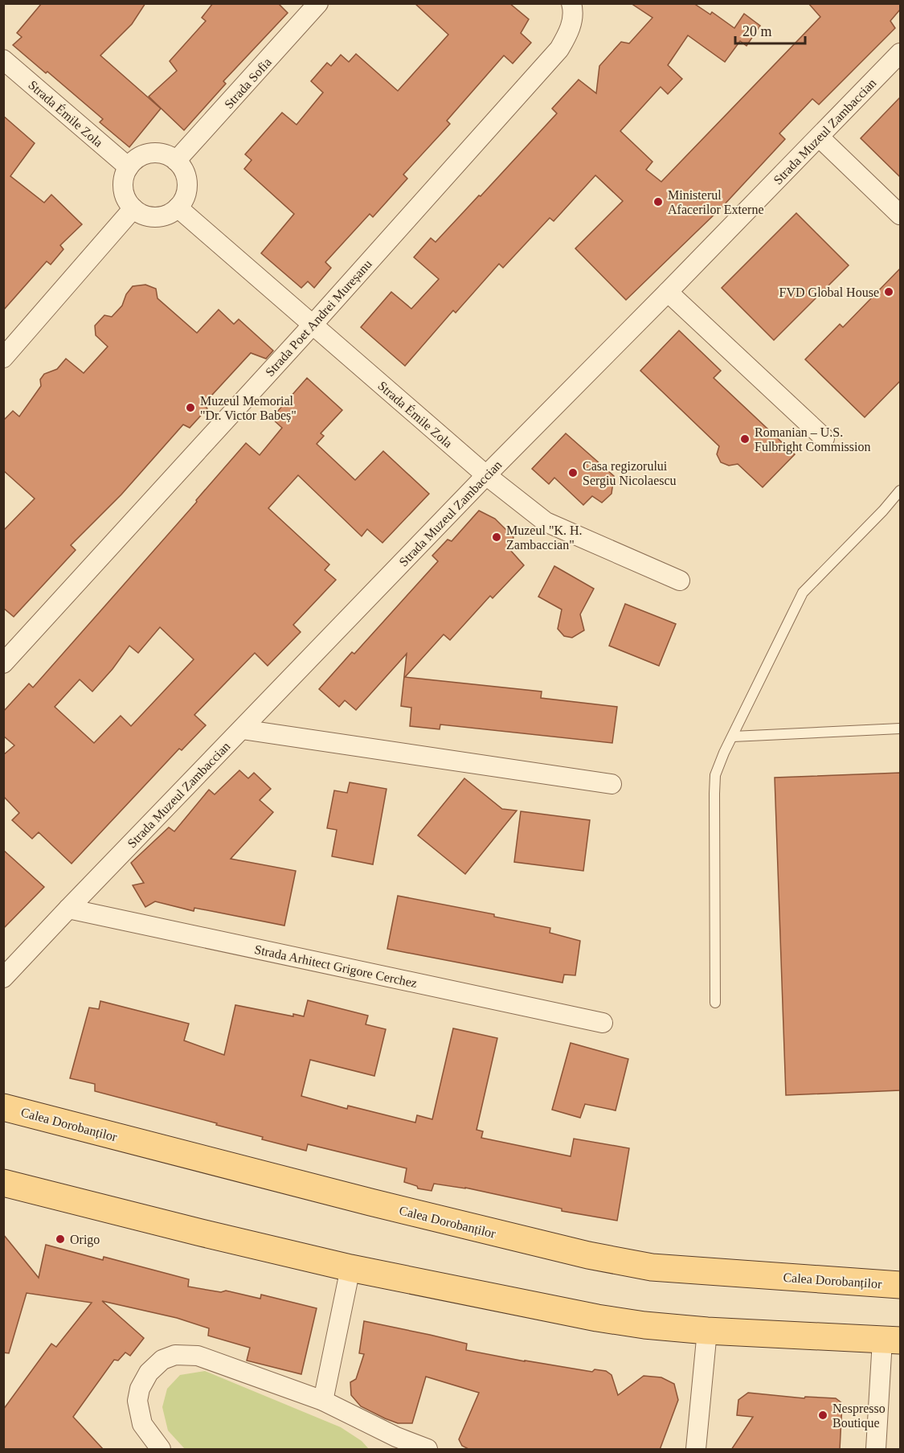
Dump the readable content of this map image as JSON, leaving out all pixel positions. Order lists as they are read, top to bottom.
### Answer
{
  "streets": {
    "main road": ["Calea Dorobanților"],
    "street": [
      "Strada Sofia",
      "Strada Émile Zola",
      "Strada Muzeul Zambaccian",
      "Strada Poet Andrei Mureșanu",
      "Strada Arhitect Grigore Cerchez"
    ]
  },
  "crossings": [
    ["Strada Sofia", "Strada Émile Zola"],
    ["Strada Émile Zola", "Strada Muzeul Zambaccian"],
    ["Strada Émile Zola", "Strada Poet Andrei Mureșanu"],
    ["Strada Muzeul Zambaccian", "Strada Arhitect Grigore Cerchez"]
  ],
  "places": [
    "Ministerul Afacerilor Externe",
    "FVD Global House",
    "Muzeul Memorial \"Dr. Victor Babeș\"",
    "Romanian – U.S. Fulbright Commission",
    "Casa regizorului Sergiu Nicolaescu",
    "Muzeul \"K. H. Zambaccian\"",
    "Origo",
    "Nespresso Boutique"
  ],
  "scale_bar": "20 m"
}
